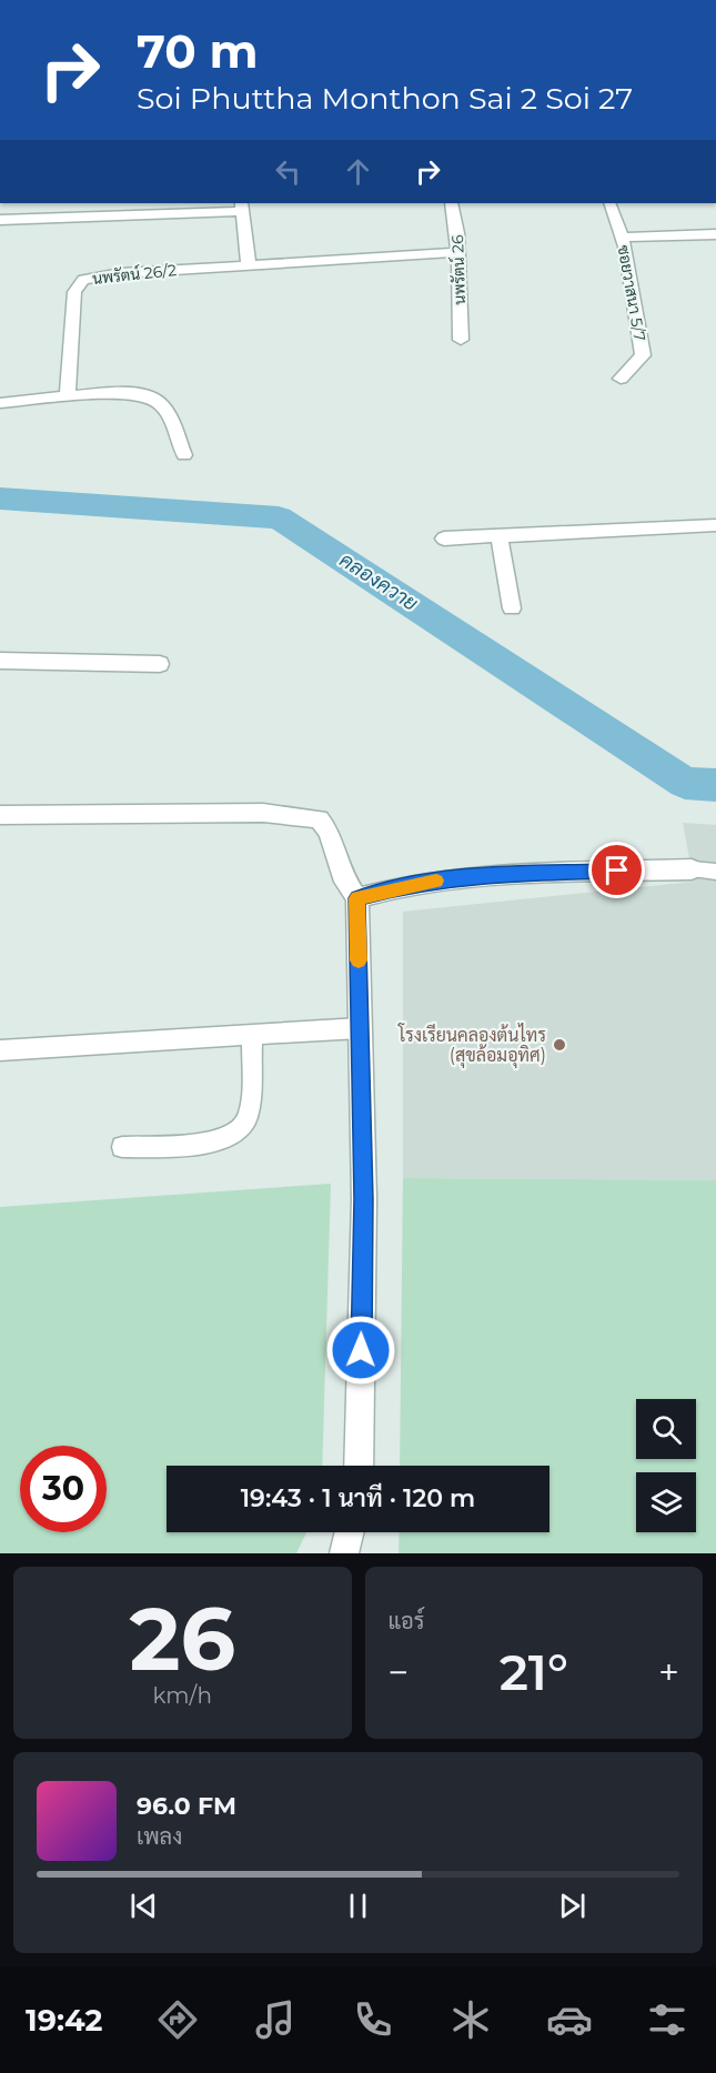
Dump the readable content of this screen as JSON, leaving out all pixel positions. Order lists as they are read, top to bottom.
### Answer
{
  "streets": {
    "street": ["นพรัตน์ 26", "นพรัตน์ 26/2", "ซอยวาสนา 5/7"]
  },
  "crossings": [
    ["นพรัตน์ 26", "นพรัตน์ 26/2"]
  ],
  "water": ["คลองควาย"],
  "places": ["โรงเรียนคลองต้นไทร (สุขล้อมอุทิศ)"],
  "page": {
    "turn": ["70 m", "Soi Phuttha Monthon Sai 2 Soi 27"],
    "limit": "30",
    "trip": "19:43 · 1 นาที · 120 m",
    "tile": [
      ["26", "km/h"],
      "แอร์"
    ],
    "heat": ["−", "21°", "+"],
    "song": ["96.0 FM", "เพลง"],
    "tabs": "19:42"
  }
}
